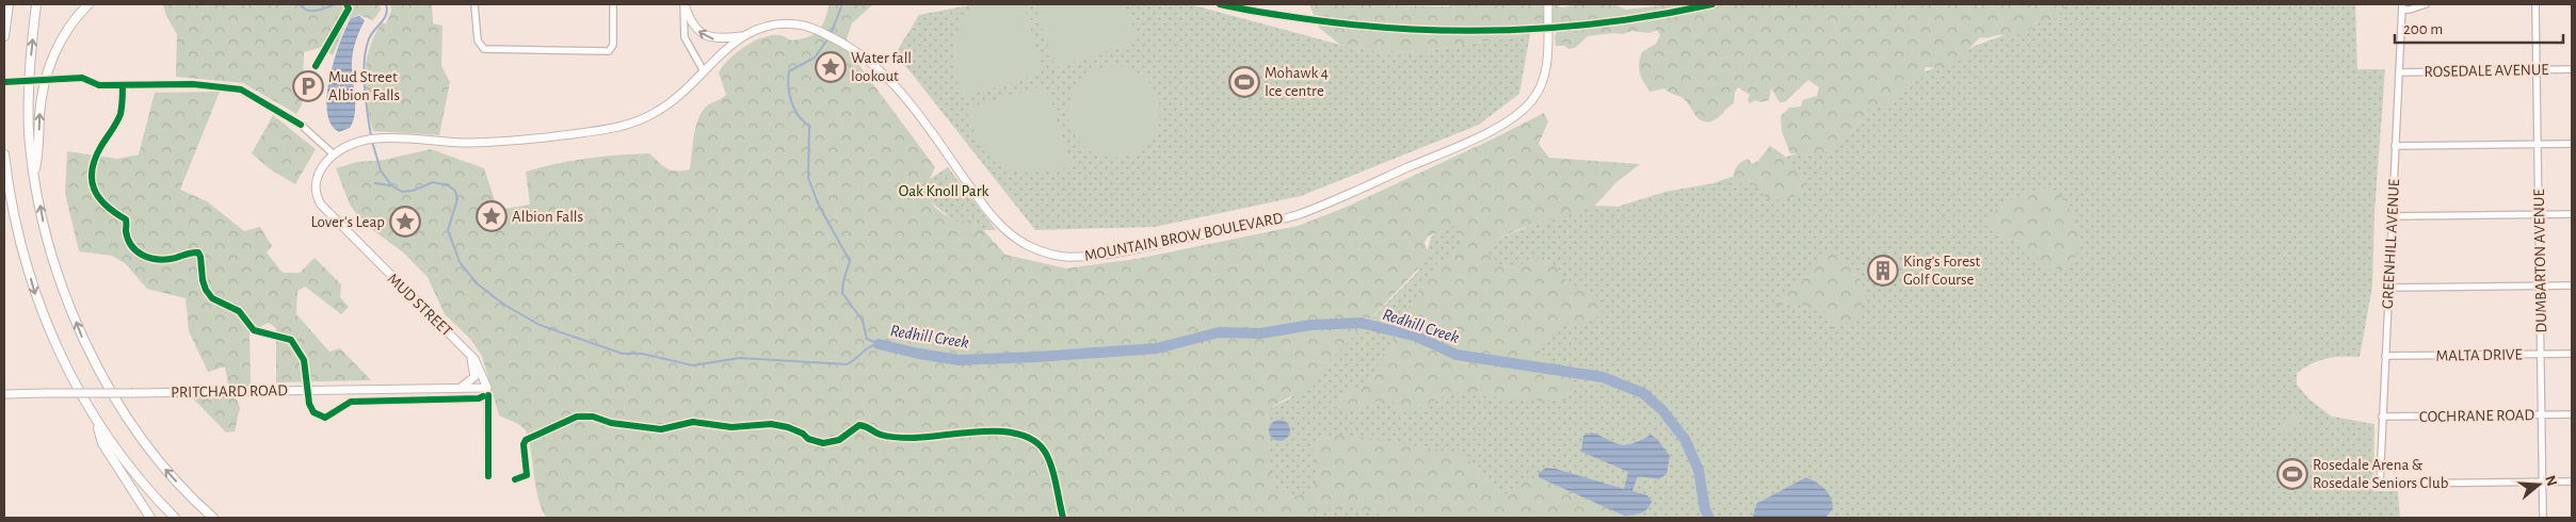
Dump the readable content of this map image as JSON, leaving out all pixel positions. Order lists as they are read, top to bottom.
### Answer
{
  "streets": {
    "main road": ["MOUNTAIN BROW BOULEVARD", "MUD STREET", "PRITCHARD ROAD"],
    "street": [
      "ROSEDALE AVENUE",
      "GREENHILL AVENUE",
      "DUMBARTON AVENUE",
      "MALTA DRIVE",
      "COCHRANE ROAD"
    ]
  },
  "crossings": [
    ["ROSEDALE AVENUE", "GREENHILL AVENUE"],
    ["ROSEDALE AVENUE", "DUMBARTON AVENUE"],
    ["MOUNTAIN BROW BOULEVARD", "MUD STREET"],
    ["GREENHILL AVENUE", "DUMBARTON AVENUE"],
    ["GREENHILL AVENUE", "MALTA DRIVE"],
    ["GREENHILL AVENUE", "COCHRANE ROAD"],
    ["DUMBARTON AVENUE", "MALTA DRIVE"],
    ["DUMBARTON AVENUE", "COCHRANE ROAD"],
    ["MUD STREET", "PRITCHARD ROAD"]
  ],
  "water": ["Redhill Creek"],
  "parks": ["Oak Knoll Park"],
  "places": {
    "place": ["Water fall lookout", "Albion Falls", "Lover's Leap"],
    "sports": ["Mohawk 4 Ice centre", "Rosedale Arena & Rosedale Seniors Club"],
    "parking": ["Mud Street Albion Falls"],
    "building": ["King's Forest Golf Course"]
  },
  "scale_bar": "200 m",
  "north": "right"
}
